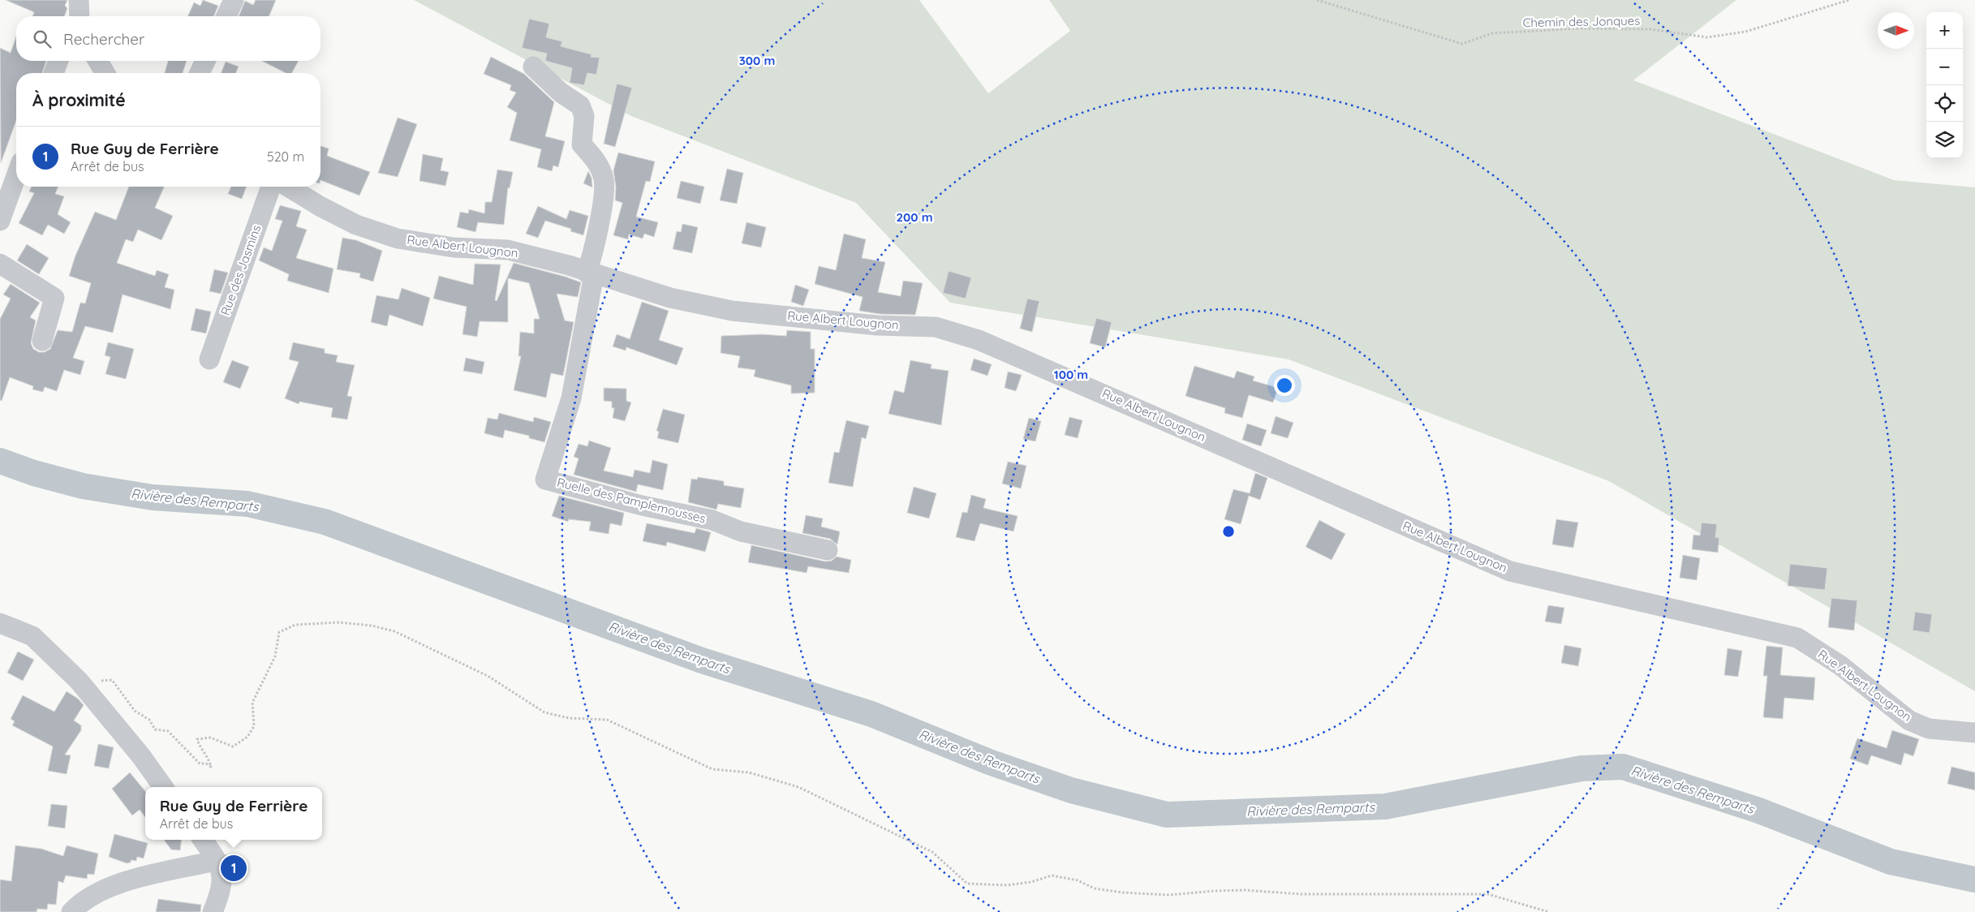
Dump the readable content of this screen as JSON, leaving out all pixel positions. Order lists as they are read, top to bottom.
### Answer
{
  "streets": {
    "street": ["Rue Albert Lougnon", "Rue des Jasmins", "Ruelle des Pamplemousses"],
    "path": ["Chemin des Jonques"]
  },
  "crossings": [
    ["Rue Albert Lougnon", "Ruelle des Pamplemousses"]
  ],
  "water": ["Rivière des Remparts"],
  "north": "right",
  "page": {
    "map_buttons": ["+", "−"],
    "search": "Rechercher",
    "heading": "À proximité",
    "list": [
      {
        "mark": "1",
        "name": "Rue Guy de Ferrière",
        "note": "Arrêt de bus",
        "value": "520 m"
      }
    ],
    "popup": ["Rue Guy de Ferrière", "Arrêt de bus"],
    "pins": "1"
  },
  "rings": ["300 m", "200 m", "100 m"]
}
